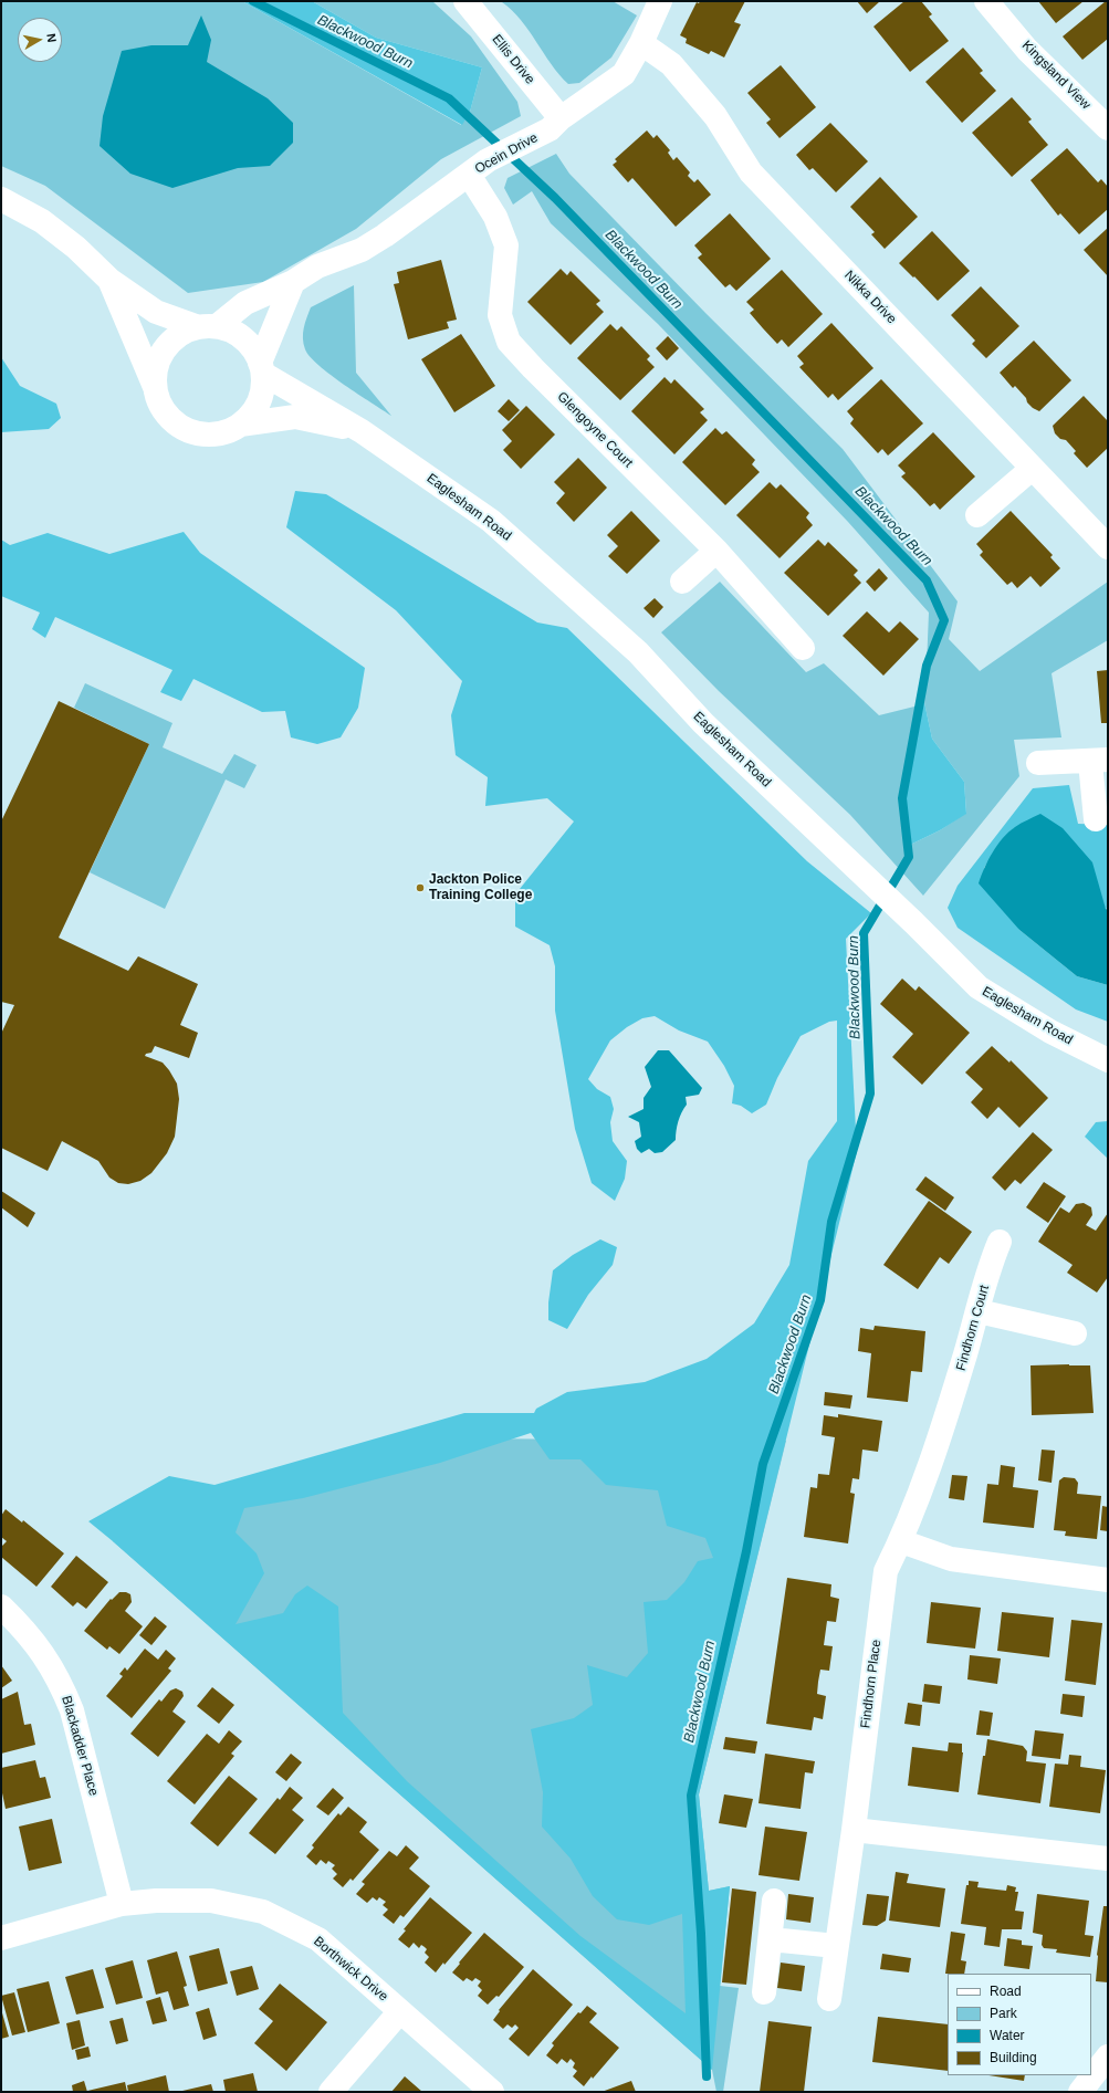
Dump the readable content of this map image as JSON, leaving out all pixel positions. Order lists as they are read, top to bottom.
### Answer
{
  "streets": {
    "street": [
      "Ellis Drive",
      "Kingsland View",
      "Ocein Drive",
      "Nikka Drive",
      "Glengoyne Court",
      "Eaglesham Road",
      "Findhorn Court",
      "Findhorn Place",
      "Blackadder Place",
      "Borthwick Drive"
    ]
  },
  "crossings": [
    ["Ellis Drive", "Ocein Drive"],
    ["Ocein Drive", "Nikka Drive"],
    ["Ocein Drive", "Glengoyne Court"],
    ["Ocein Drive", "Eaglesham Road"],
    ["Findhorn Court", "Findhorn Place"],
    ["Blackadder Place", "Borthwick Drive"]
  ],
  "water": ["Blackwood Burn"],
  "places": ["Jackton Police Training College"],
  "legend": [
    "Road",
    "Park",
    "Water",
    "Building"
  ],
  "north": "right"
}
